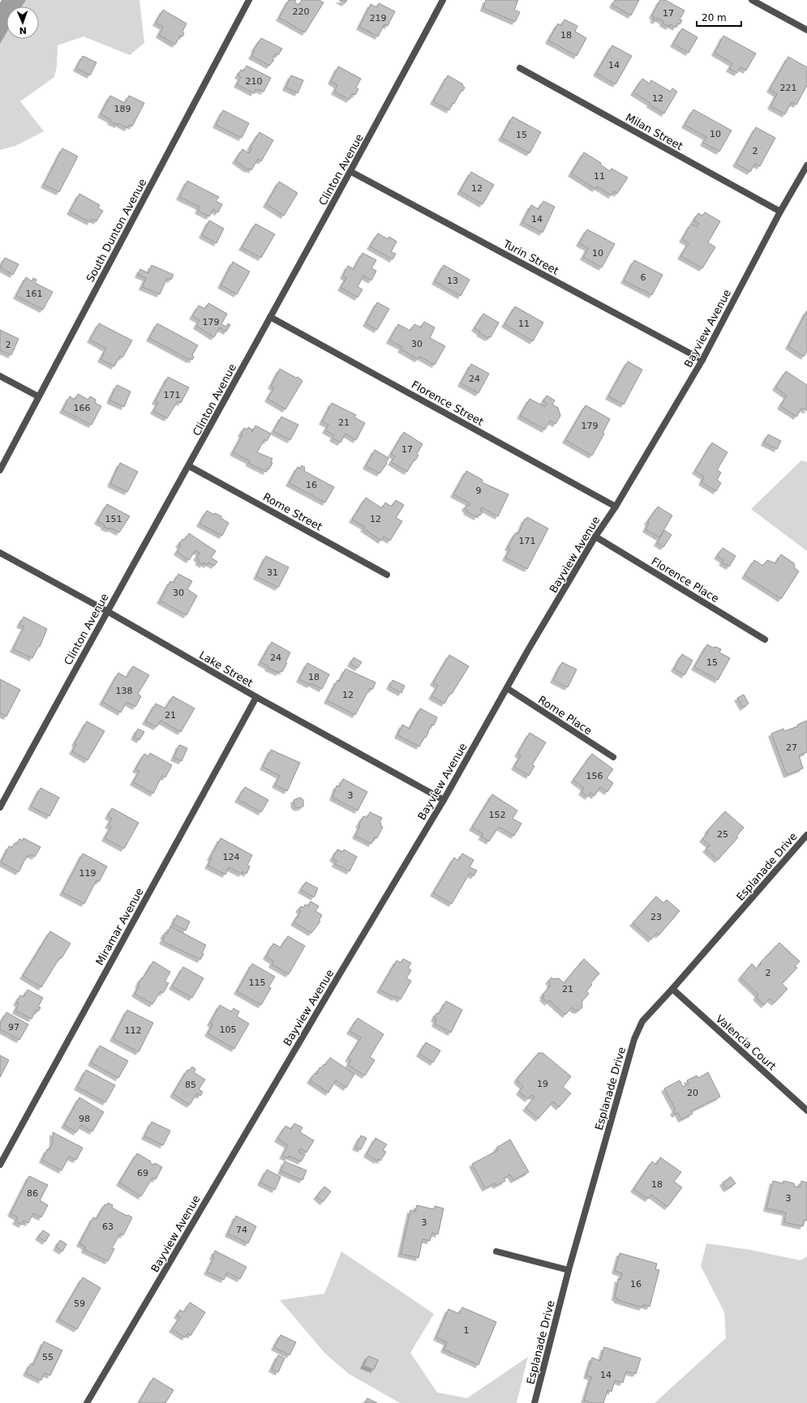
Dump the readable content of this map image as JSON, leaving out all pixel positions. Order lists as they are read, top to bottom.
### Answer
{
  "streets": {
    "street": [
      "Milan Street",
      "Clinton Avenue",
      "South Dunton Avenue",
      "Turin Street",
      "Bayview Avenue",
      "Florence Street",
      "Rome Street",
      "Florence Place",
      "Lake Street",
      "Rome Place",
      "Esplanade Drive",
      "Miramar Avenue",
      "Valencia Court"
    ]
  },
  "crossings": [
    ["Milan Street", "Bayview Avenue"],
    ["Clinton Avenue", "Turin Street"],
    ["Clinton Avenue", "Florence Street"],
    ["Clinton Avenue", "Rome Street"],
    ["Clinton Avenue", "Lake Street"],
    ["Turin Street", "Bayview Avenue"],
    ["Bayview Avenue", "Florence Street"],
    ["Bayview Avenue", "Florence Place"],
    ["Bayview Avenue", "Lake Street"],
    ["Bayview Avenue", "Rome Place"],
    ["Lake Street", "Miramar Avenue"],
    ["Esplanade Drive", "Valencia Court"]
  ],
  "house_numbers": [
    "220",
    "17",
    "219",
    "18",
    "14",
    "210",
    "221",
    "12",
    "189",
    "10",
    "15",
    "2",
    "11",
    "12",
    "14",
    "10",
    "6",
    "13",
    "161",
    "179",
    "11",
    "30",
    "2",
    "24",
    "171",
    "166",
    "21",
    "179",
    "17",
    "16",
    "9",
    "151",
    "12",
    "171",
    "31",
    "30",
    "24",
    "15",
    "18",
    "138",
    "12",
    "21",
    "27",
    "156",
    "3",
    "152",
    "25",
    "124",
    "119",
    "23",
    "2",
    "115",
    "21",
    "97",
    "105",
    "112",
    "19",
    "85",
    "20",
    "98",
    "69",
    "18",
    "86",
    "3",
    "3",
    "63",
    "74",
    "16",
    "59",
    "1",
    "55",
    "14"
  ],
  "scale_bar": "20 m",
  "north": "bottom"
}
